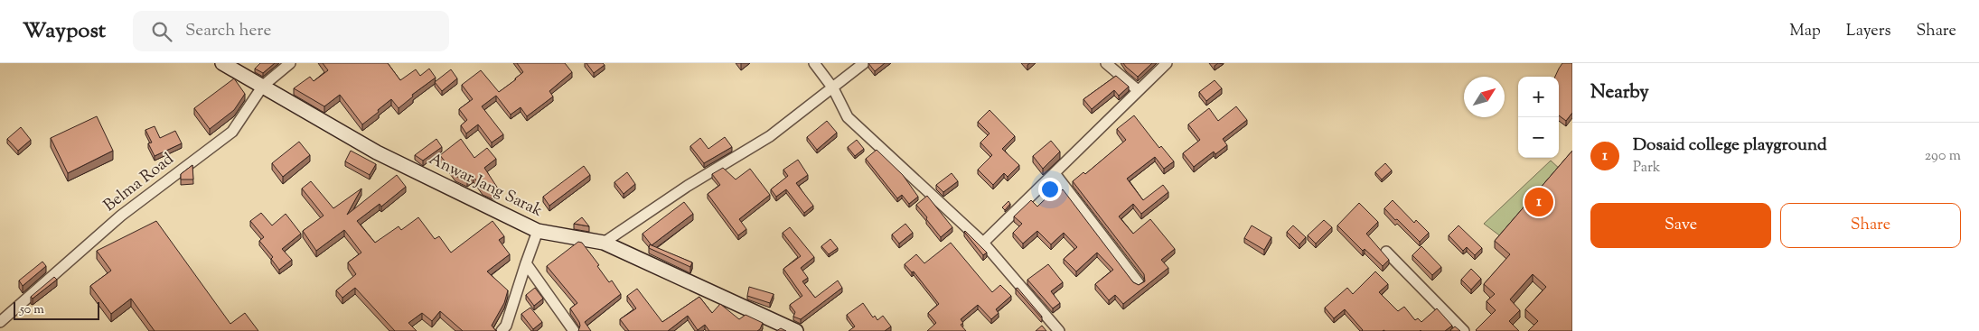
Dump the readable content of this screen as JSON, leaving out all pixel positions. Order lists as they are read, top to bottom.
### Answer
{
  "streets": {
    "main road": ["Anwar Jang Sarak"],
    "street": ["Belma Road"]
  },
  "crossings": [
    ["Belma Road", "Anwar Jang Sarak"]
  ],
  "scale_bar": "50 m",
  "north": "top right",
  "page": {
    "header": "Waypost",
    "search": "Search here",
    "nav": ["Map", "Layers", "Share"],
    "heading": "Nearby",
    "map_buttons": ["+", "−"],
    "list": [
      {
        "mark": "1",
        "name": "Dosaid college playground",
        "note": "Park",
        "value": "290 m"
      }
    ],
    "pins": "1",
    "buttons": ["Save", "Share"],
    "scale": "50 m"
  }
}
